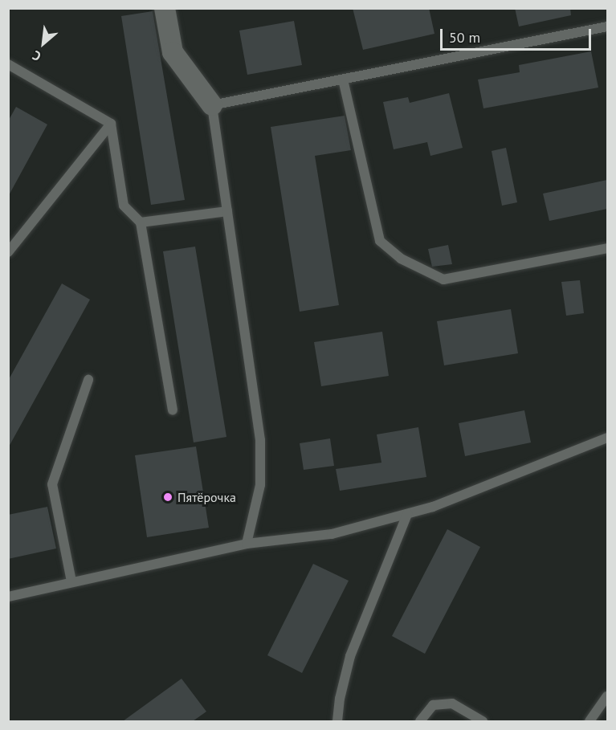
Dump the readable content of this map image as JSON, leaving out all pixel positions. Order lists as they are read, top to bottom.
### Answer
{
  "places": ["Пятёрочка"],
  "scale_bar": "50 m",
  "north": "bottom left"
}
